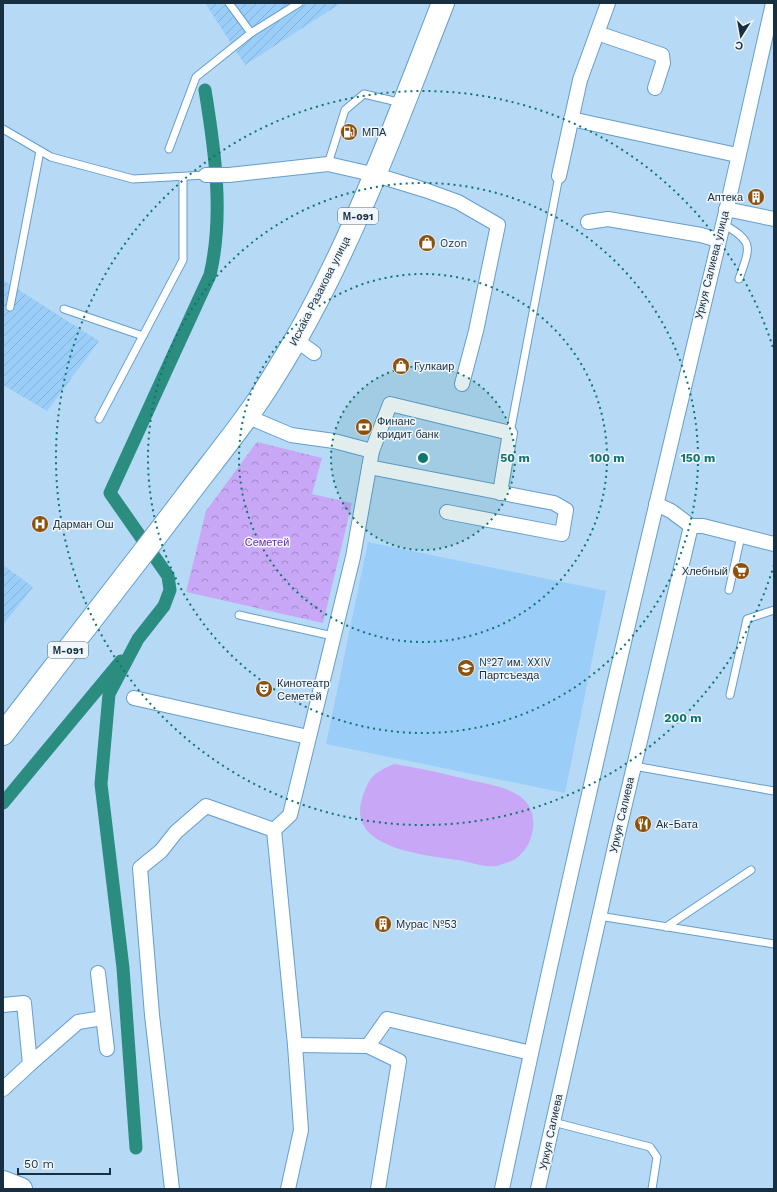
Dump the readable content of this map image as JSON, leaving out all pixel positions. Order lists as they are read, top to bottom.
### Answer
{
  "streets": {
    "main road": ["М-091", "Исхака Разакова улица"],
    "street": ["Уркуя Салиева улица", "Уркуя Салиева"]
  },
  "crossings": [
    ["М-091", "Исхака Разакова улица"]
  ],
  "parks": ["Семетей"],
  "places": {
    "fuel station": ["МПА"],
    "building": ["Аптека", "Мурас №53"],
    "shop": ["Ozon", "Гулкаир"],
    "bank": ["Финанс кридит банк"],
    "hospital": ["Дарман Ош"],
    "supermarket": ["Хлебный"],
    "school or university": ["№27 им. XXIV Партсъезда"],
    "theatre": ["Кинотеатр Семетей"],
    "restaurant": ["Ак-Бата"]
  },
  "scale_bar": "50 m",
  "north": "bottom",
  "rings": [
    "50 m",
    "100 m",
    "150 m",
    "200 m"
  ]
}
